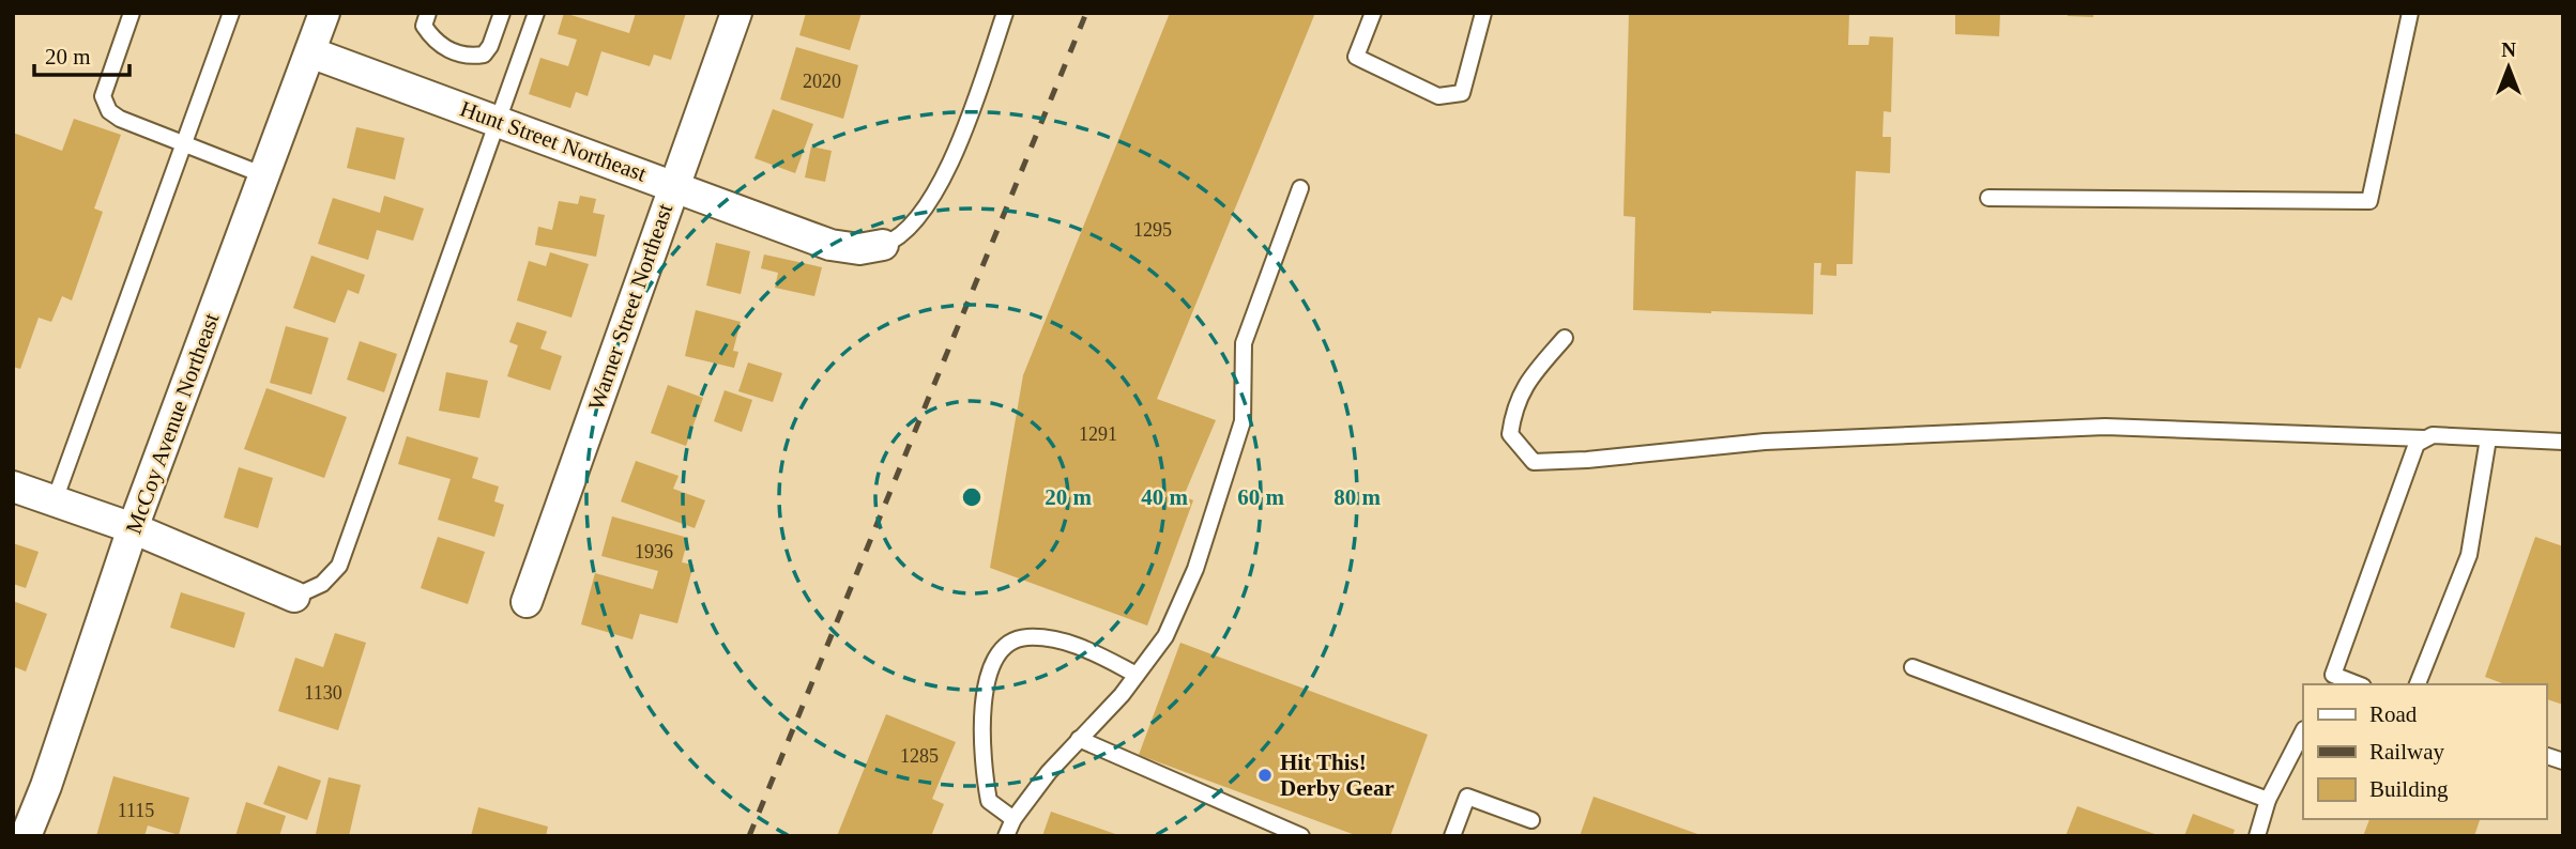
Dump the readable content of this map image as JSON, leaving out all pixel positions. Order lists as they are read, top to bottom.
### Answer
{
  "streets": {
    "street": ["Hunt Street Northeast", "Warner Street Northeast", "McCoy Avenue Northeast"]
  },
  "crossings": [
    ["Hunt Street Northeast", "Warner Street Northeast"],
    ["Hunt Street Northeast", "McCoy Avenue Northeast"]
  ],
  "places": ["Hit This! Derby Gear"],
  "house_numbers": [
    "2020",
    "1295",
    "1291",
    "1936",
    "1130",
    "1285",
    "1115"
  ],
  "legend": ["Road", "Railway", "Building"],
  "scale_bar": "20 m",
  "north": "top",
  "rings": [
    "20 m",
    "40 m",
    "60 m",
    "80 m"
  ]
}
